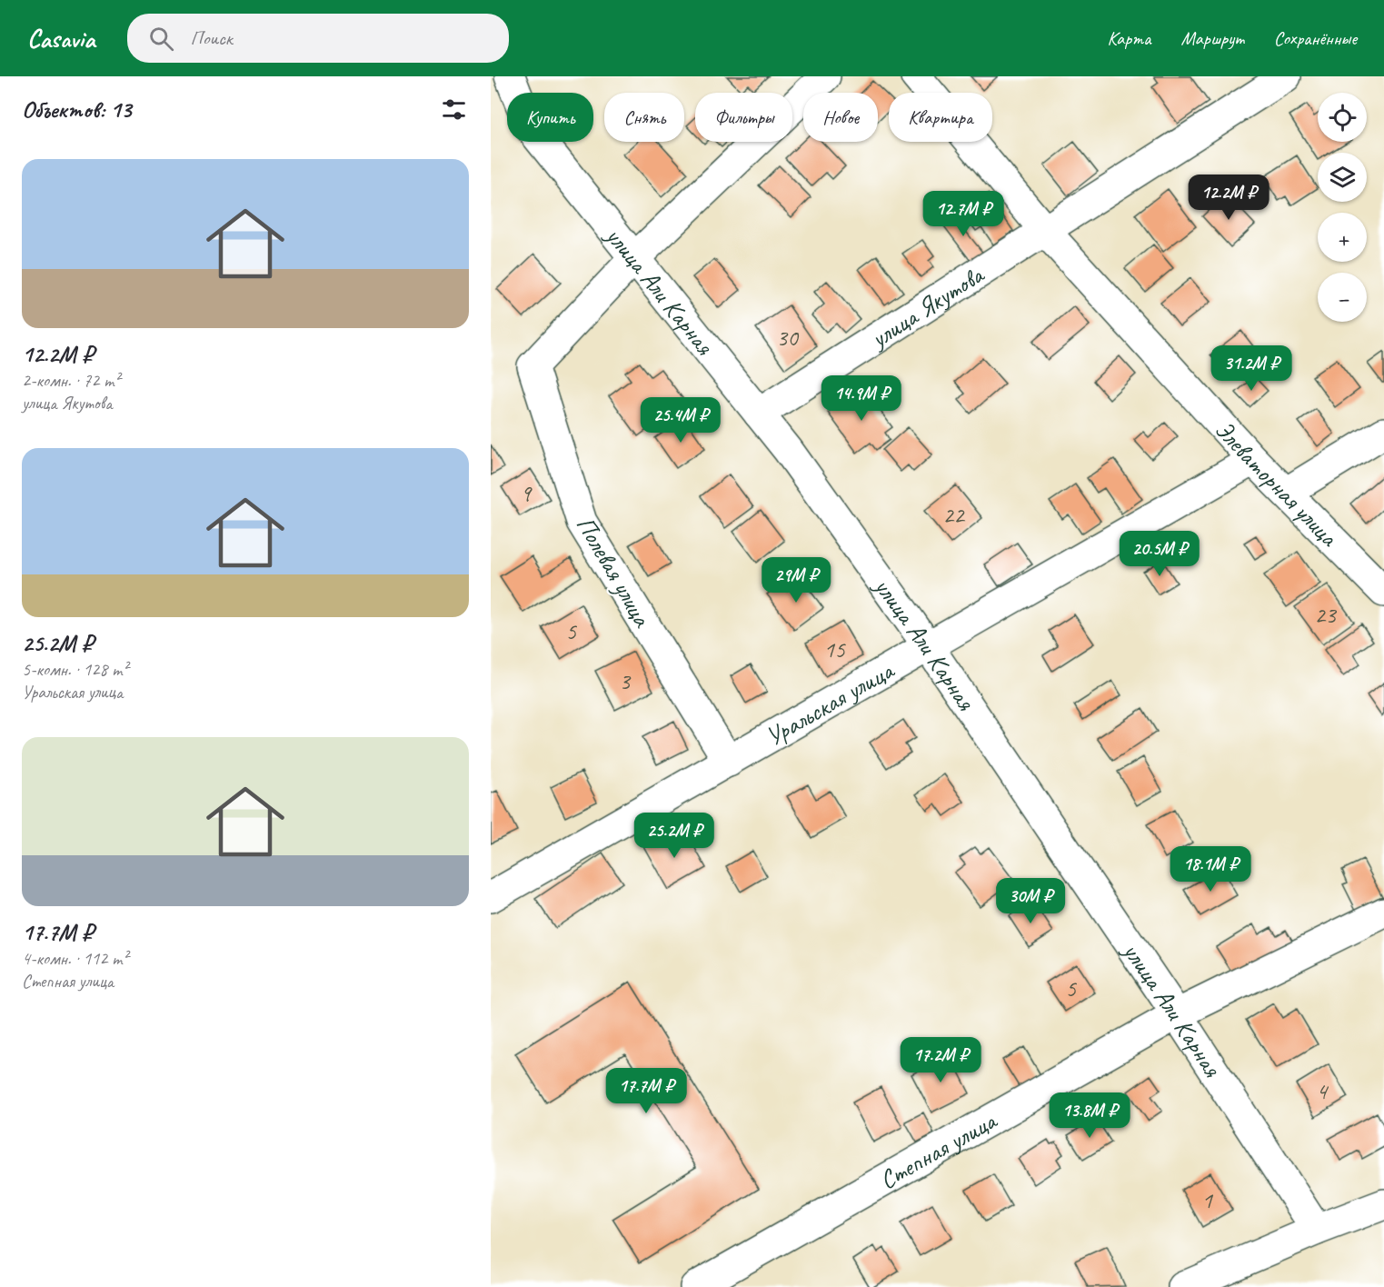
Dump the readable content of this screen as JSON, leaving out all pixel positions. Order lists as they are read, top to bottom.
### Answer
{
  "streets": {
    "street": [
      "улица Али Карная",
      "улица Якутова",
      "Элеваторная улица",
      "Полевая улица",
      "Уральская улица",
      "Степная улица"
    ]
  },
  "crossings": [
    ["улица Али Карная", "улица Якутова"],
    ["улица Али Карная", "Полевая улица"],
    ["улица Али Карная", "Уральская улица"],
    ["улица Али Карная", "Степная улица"],
    ["улица Якутова", "Элеваторная улица"],
    ["Элеваторная улица", "Уральская улица"],
    ["Полевая улица", "Уральская улица"]
  ],
  "house_numbers": [
    "30",
    "9",
    "22",
    "23",
    "5",
    "15",
    "3",
    "5",
    "4",
    "1"
  ],
  "page": {
    "header": "Casavia",
    "search": "Поиск",
    "nav": ["Карта", "Маршрут", "Сохранённые"],
    "heading": "Объектов: 13",
    "map_buttons": ["+", "−"],
    "chip": [
      "Купить",
      "Снять",
      "Фильтры",
      "Новое",
      "Квартира"
    ],
    "list": [
      {
        "name": "12.2M ₽",
        "note": "2-комн. · 72 m² · улица Якутова"
      },
      {
        "name": "25.2M ₽",
        "note": "5-комн. · 128 m² · Уральская улица"
      },
      {
        "name": "17.7M ₽",
        "note": "4-комн. · 112 m² · Степная улица"
      }
    ],
    "price": [
      "12.2M ₽",
      "12.7M ₽",
      "31.2M ₽",
      "14.9M ₽",
      "25.4M ₽",
      "20.5M ₽",
      "29M ₽",
      "25.2M ₽",
      "18.1M ₽",
      "30M ₽",
      "17.2M ₽",
      "17.7M ₽",
      "13.8M ₽"
    ]
  }
}
